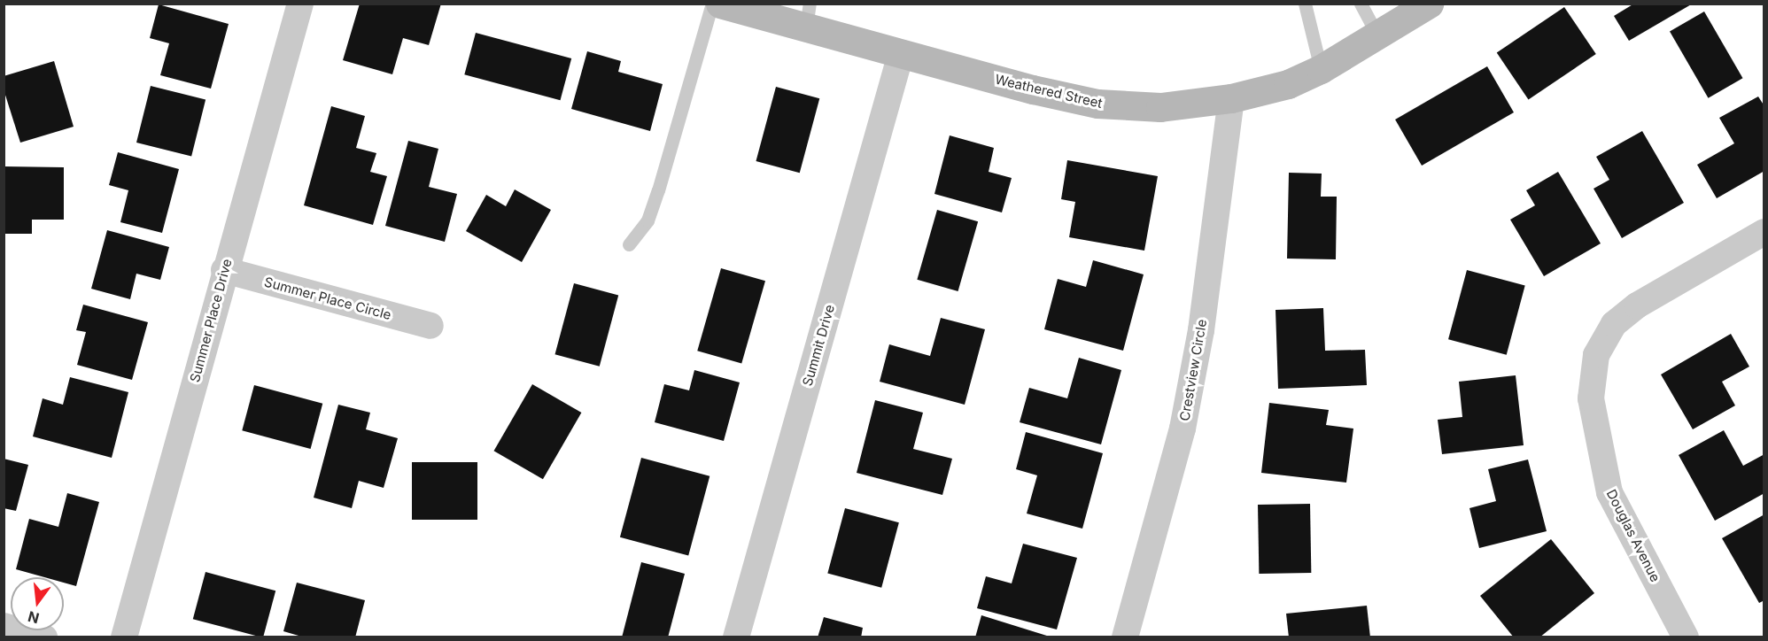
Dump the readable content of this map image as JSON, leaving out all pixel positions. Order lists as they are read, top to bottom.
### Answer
{
  "streets": {
    "street": [
      "Weathered Street",
      "Summer Place Circle",
      "Summer Place Drive",
      "Summit Drive",
      "Crestview Circle",
      "Douglas Avenue"
    ]
  },
  "crossings": [
    ["Weathered Street", "Summit Drive"],
    ["Weathered Street", "Crestview Circle"],
    ["Summer Place Circle", "Summer Place Drive"]
  ],
  "north": "bottom"
}
